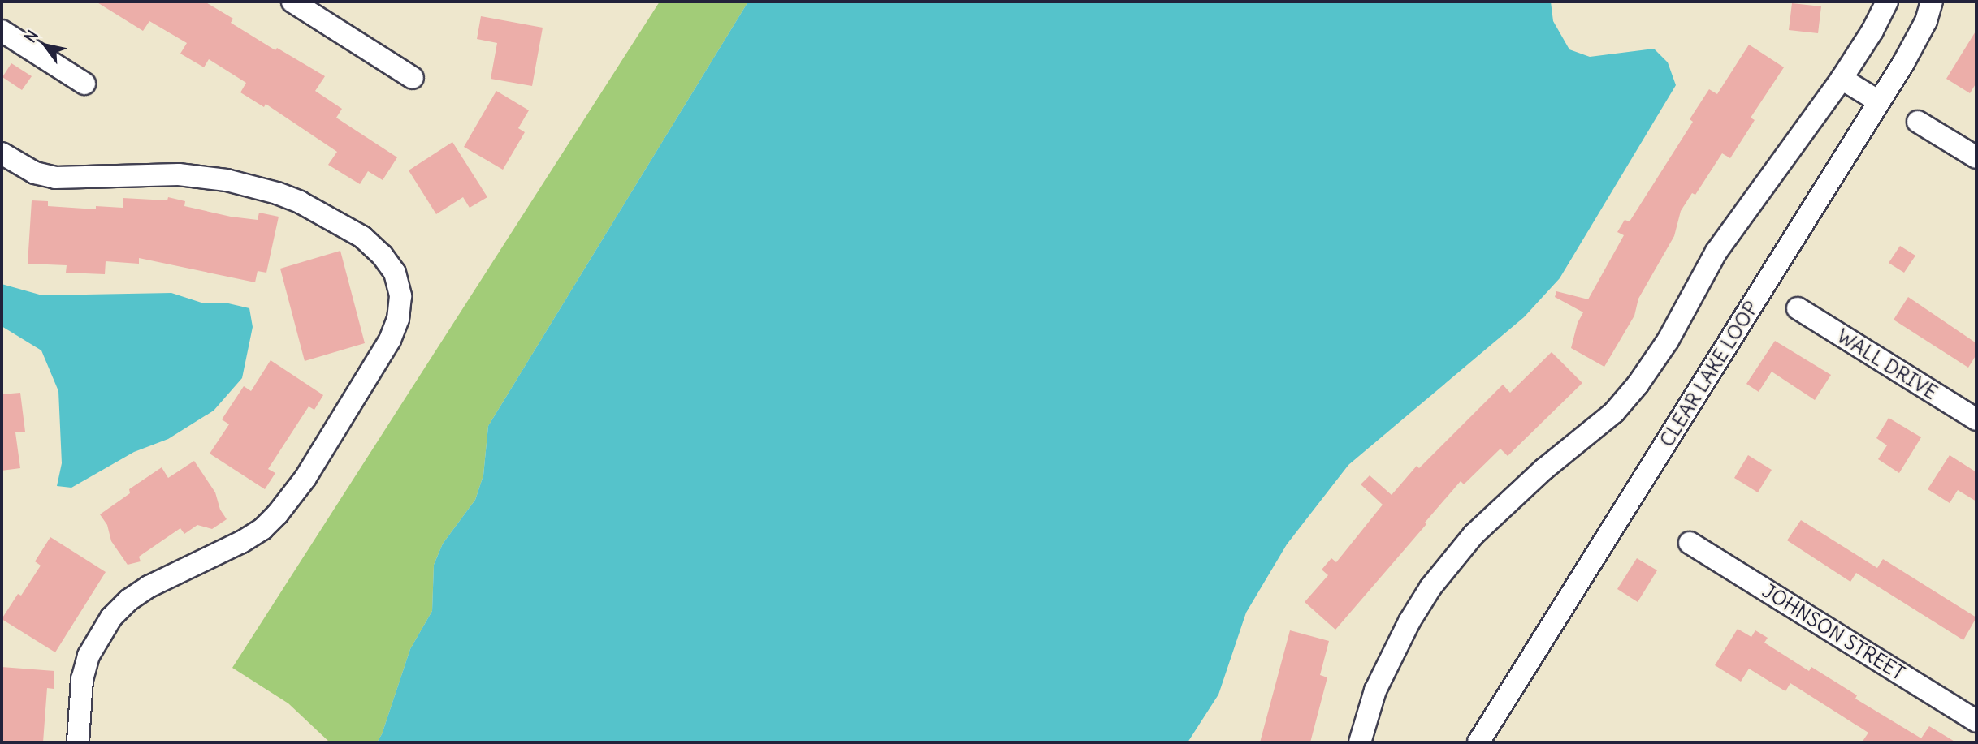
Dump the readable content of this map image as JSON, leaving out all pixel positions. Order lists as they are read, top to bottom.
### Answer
{
  "streets": {
    "street": ["WALL DRIVE", "CLEAR LAKE LOOP", "JOHNSON STREET"]
  },
  "north": "top left"
}
